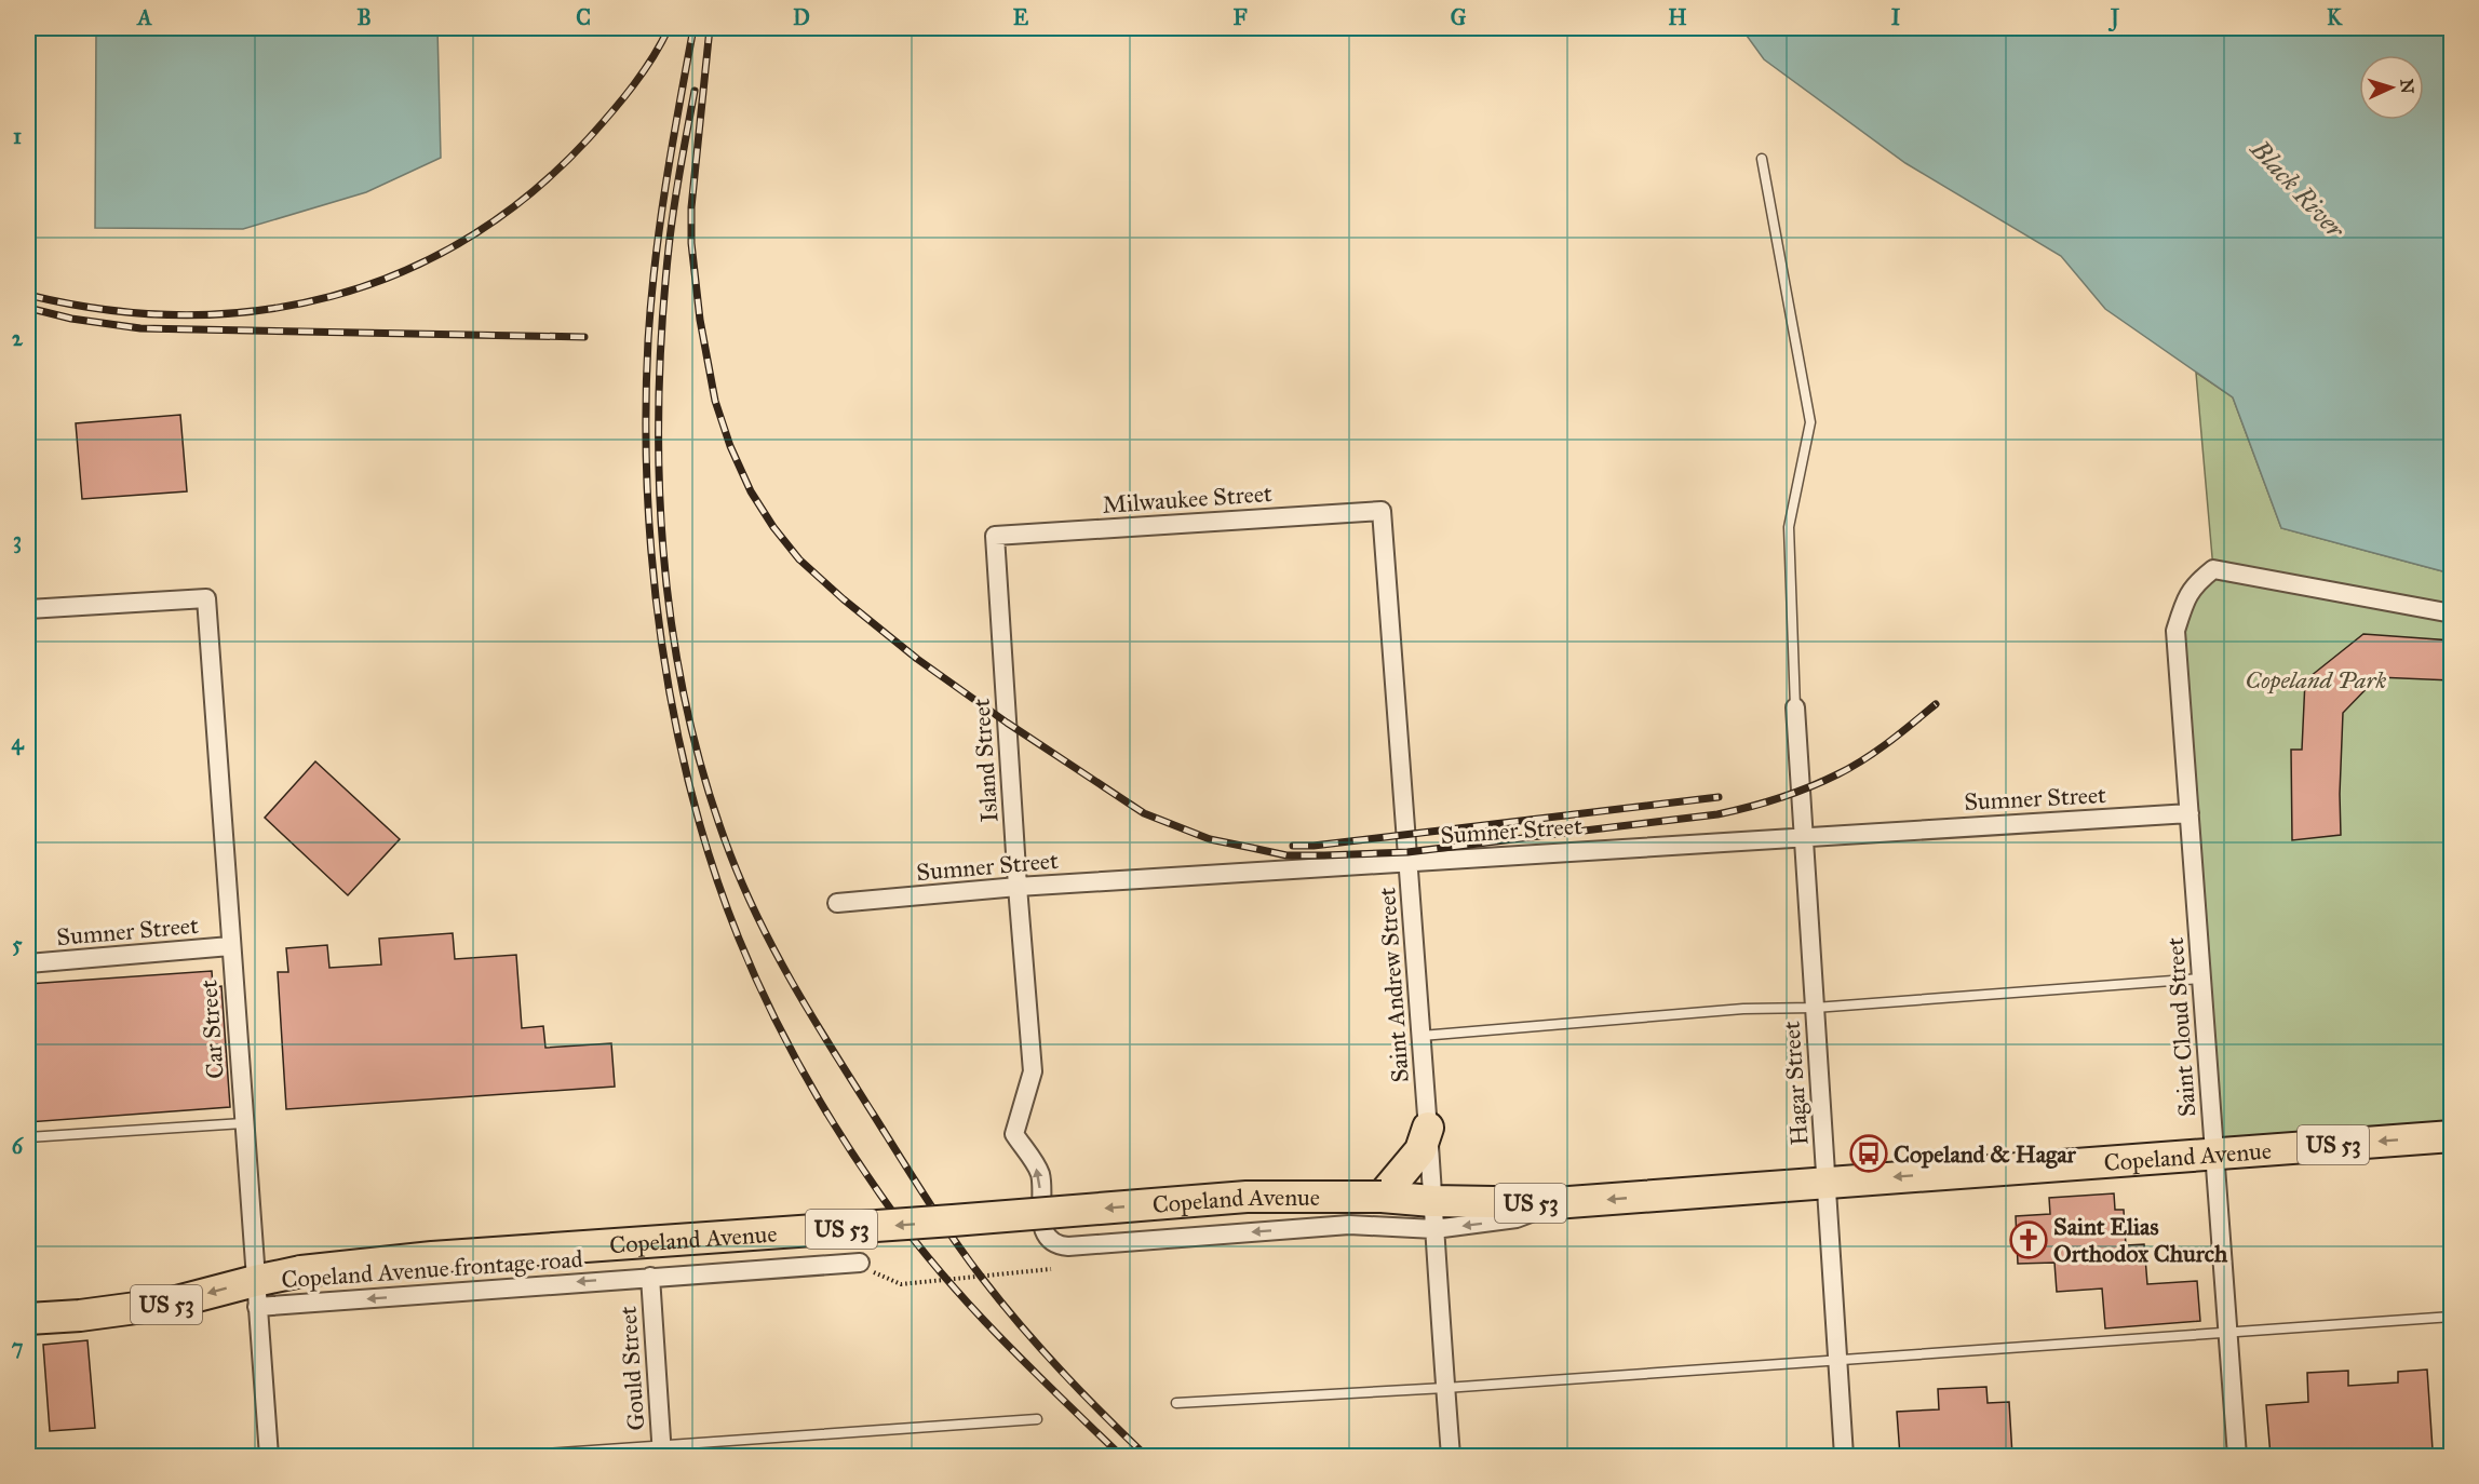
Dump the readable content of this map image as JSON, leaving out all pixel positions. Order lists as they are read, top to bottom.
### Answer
{
  "streets": {
    "highway": ["US 53", "Copeland Avenue"],
    "street": [
      "Milwaukee Street",
      "Island Street",
      "Sumner Street",
      "Saint Andrew Street",
      "Saint Cloud Street",
      "Car Street",
      "Hagar Street",
      "Copeland Avenue frontage road",
      "Gould Street"
    ]
  },
  "crossings": [
    ["Milwaukee Street", "Island Street"],
    ["Milwaukee Street", "Saint Andrew Street"],
    ["Island Street", "Sumner Street"],
    ["Island Street", "Saint Andrew Street"],
    ["Island Street", "Copeland Avenue"],
    ["Sumner Street", "Saint Andrew Street"],
    ["Sumner Street", "Saint Cloud Street"],
    ["Sumner Street", "Car Street"],
    ["Sumner Street", "Hagar Street"],
    ["Saint Andrew Street", "Copeland Avenue"],
    ["Saint Cloud Street", "Copeland Avenue"],
    ["Car Street", "Copeland Avenue"],
    ["Car Street", "Copeland Avenue frontage road"],
    ["Hagar Street", "Copeland Avenue"],
    ["Copeland Avenue", "Copeland Avenue frontage road"],
    ["Copeland Avenue frontage road", "Gould Street"]
  ],
  "one_way": ["Copeland Avenue", "Copeland Avenue frontage road"],
  "water": ["Black River"],
  "parks": ["Copeland Park"],
  "places": {
    "bus stop": ["Copeland & Hagar"],
    "church": ["Saint Elias Orthodox Church"]
  },
  "north": "right",
  "grid": {
    "columns": [
      "A",
      "B",
      "C",
      "D",
      "E",
      "F",
      "G",
      "H",
      "I",
      "J",
      "K"
    ],
    "rows": [
      "1",
      "2",
      "3",
      "4",
      "5",
      "6",
      "7"
    ]
  }
}
